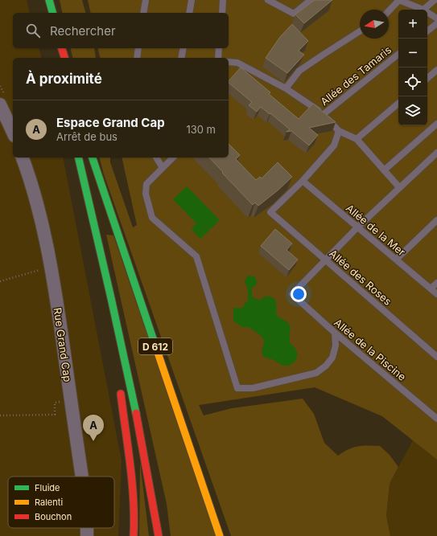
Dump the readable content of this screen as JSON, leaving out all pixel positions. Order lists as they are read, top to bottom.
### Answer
{
  "streets": {
    "highway": ["D 612"],
    "street": ["Rue Grand Cap"],
    "lane": [
      "Allée des Tamaris",
      "Allée de la Mer",
      "Allée des Roses",
      "Allée de la Piscine"
    ]
  },
  "crossings": [
    ["Allée de la Mer", "Allée des Roses"],
    ["Allée des Roses", "Allée de la Piscine"]
  ],
  "legend": ["Fluide", "Ralenti", "Bouchon"],
  "north": "left",
  "page": {
    "map_buttons": ["+", "−"],
    "search": "Rechercher",
    "heading": "À proximité",
    "list": [
      {
        "mark": "A",
        "name": "Espace Grand Cap",
        "note": "Arrêt de bus",
        "value": "130 m"
      }
    ],
    "pins": "A"
  }
}
